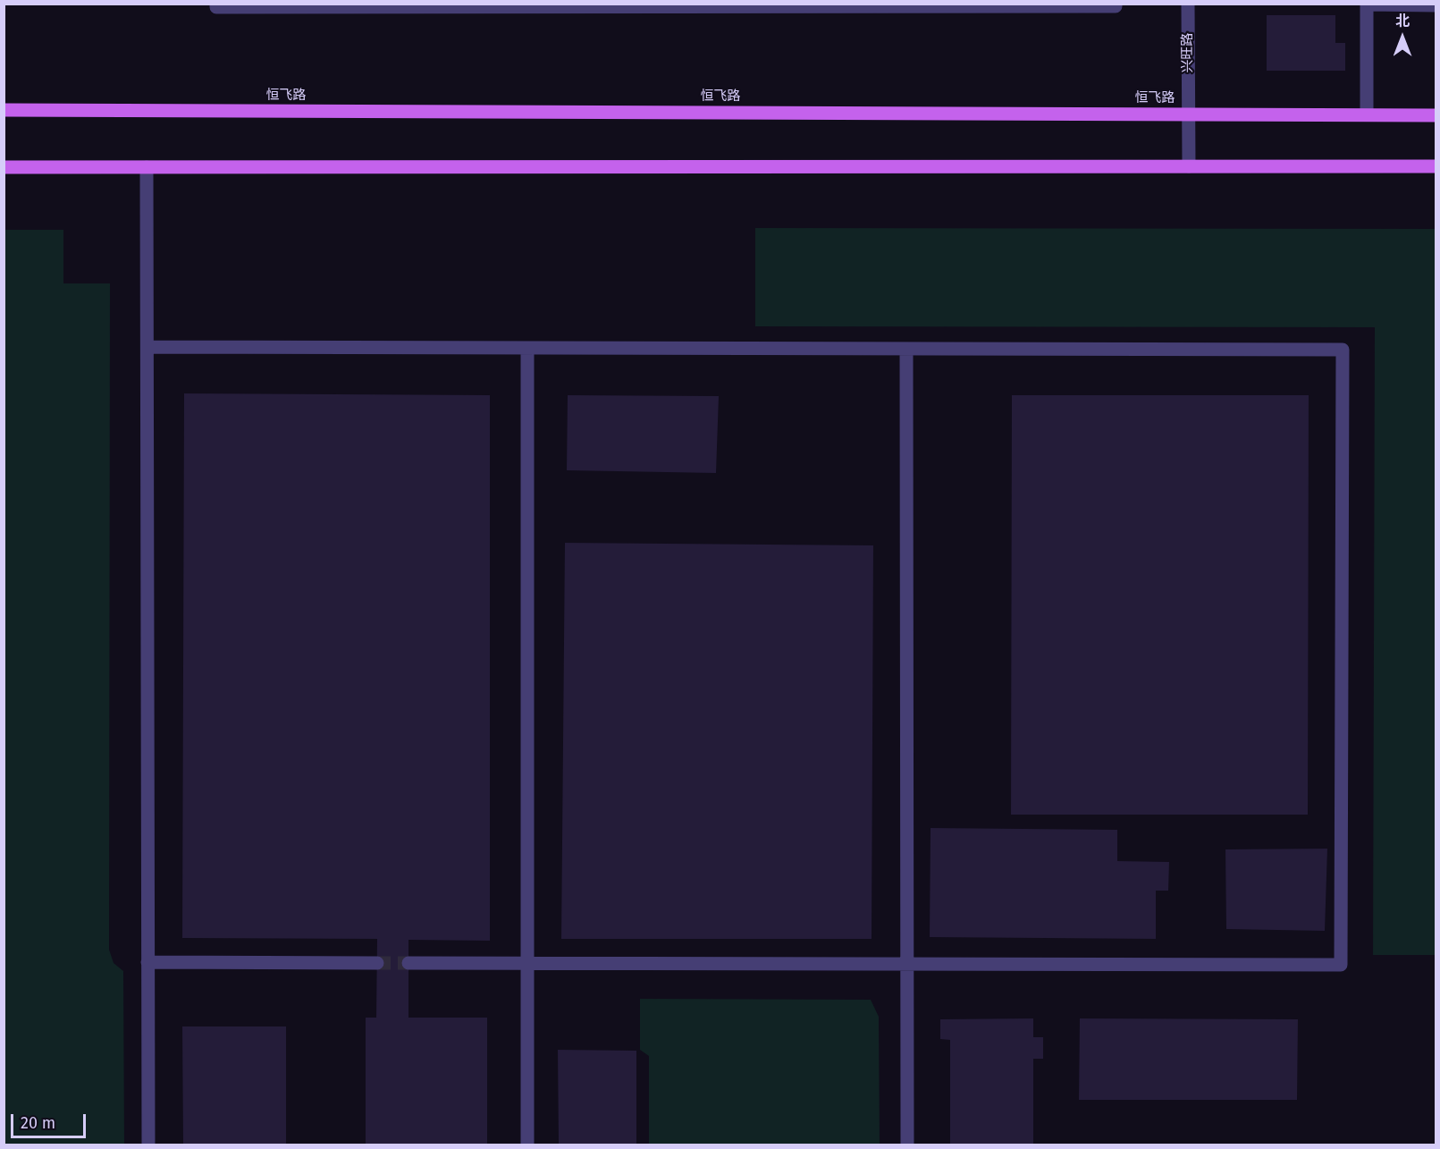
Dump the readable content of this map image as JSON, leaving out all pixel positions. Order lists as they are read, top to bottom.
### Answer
{
  "streets": {
    "main road": ["恒飞路"],
    "street": ["兴旺路"]
  },
  "crossings": [
    ["兴旺路", "恒飞路"]
  ],
  "scale_bar": "20 m",
  "north": "top"
}
